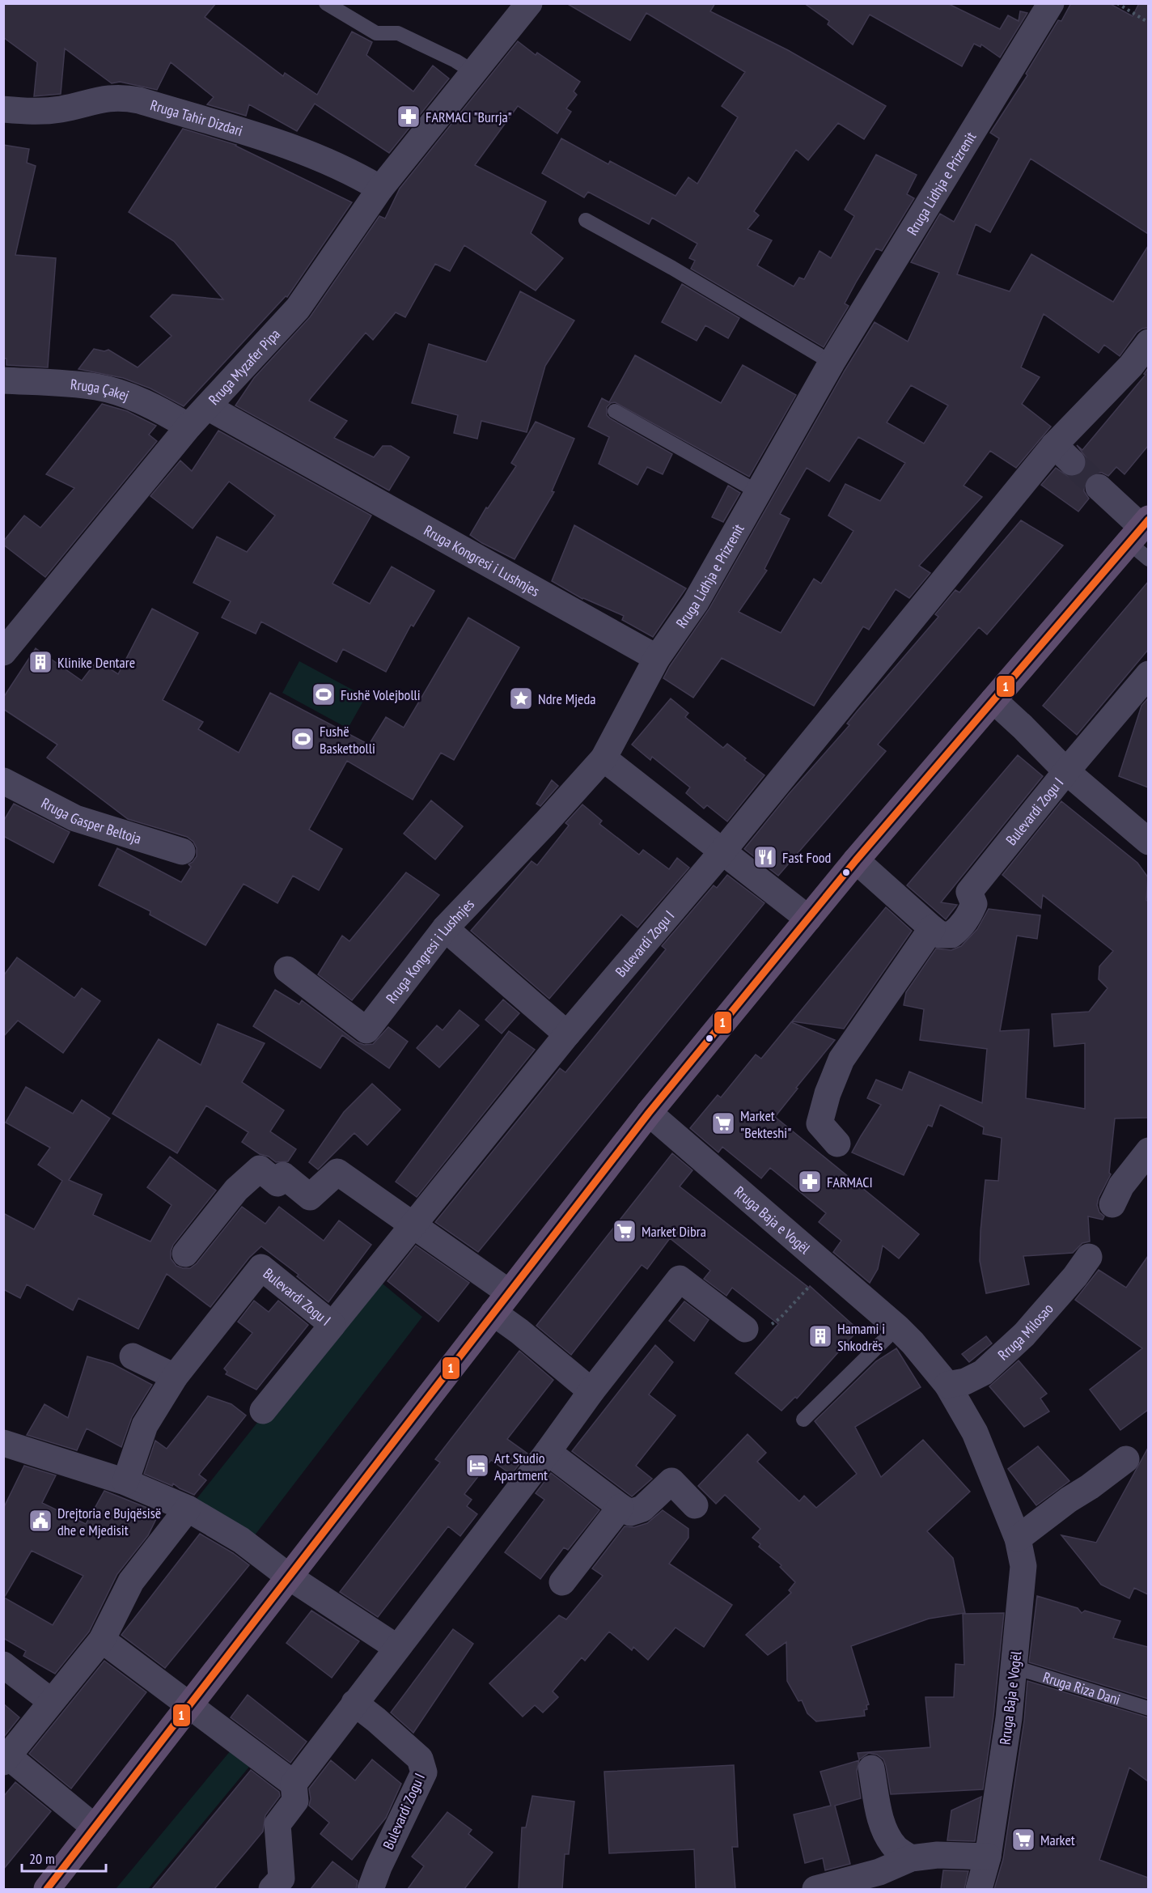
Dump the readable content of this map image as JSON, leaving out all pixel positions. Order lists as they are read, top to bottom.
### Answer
{
  "streets": {
    "street": [
      "Rruga Tahir Dizdari",
      "Rruga Lidhja e Prizrenit",
      "Rruga Myzafer Pipa",
      "Rruga Çakej",
      "Rruga Kongresi i Lushnjes",
      "Bulevardi Zogu I",
      "Rruga Gasper Beltoja",
      "Rruga Baja e Vogël",
      "Rruga Milosao"
    ],
    "lane": ["Rruga Riza Dani"]
  },
  "crossings": [
    ["Rruga Tahir Dizdari", "Rruga Myzafer Pipa"],
    ["Rruga Lidhja e Prizrenit", "Rruga Kongresi i Lushnjes"],
    ["Rruga Myzafer Pipa", "Rruga Çakej"],
    ["Rruga Myzafer Pipa", "Rruga Kongresi i Lushnjes"],
    ["Rruga Baja e Vogël", "Rruga Milosao"],
    ["Rruga Baja e Vogël", "Rruga Riza Dani"]
  ],
  "places": {
    "pharmacy": ["FARMACI \"Burrja\"", "FARMACI"],
    "building": ["Klinike Dentare", "Hamami i Shkodrës"],
    "sports": ["Fushë Volejbolli", "Fushë Basketbolli"],
    "place": ["Ndre Mjeda"],
    "restaurant": ["Fast Food"],
    "supermarket": ["Market \"Bekteshi\"", "Market Dibra", "Market"],
    "hotel": ["Art Studio Apartment"],
    "public building": ["Drejtoria e Bujqësisë dhe e Mjedisit"]
  },
  "lines": ["transit line 1"],
  "scale_bar": "20 m"
}
